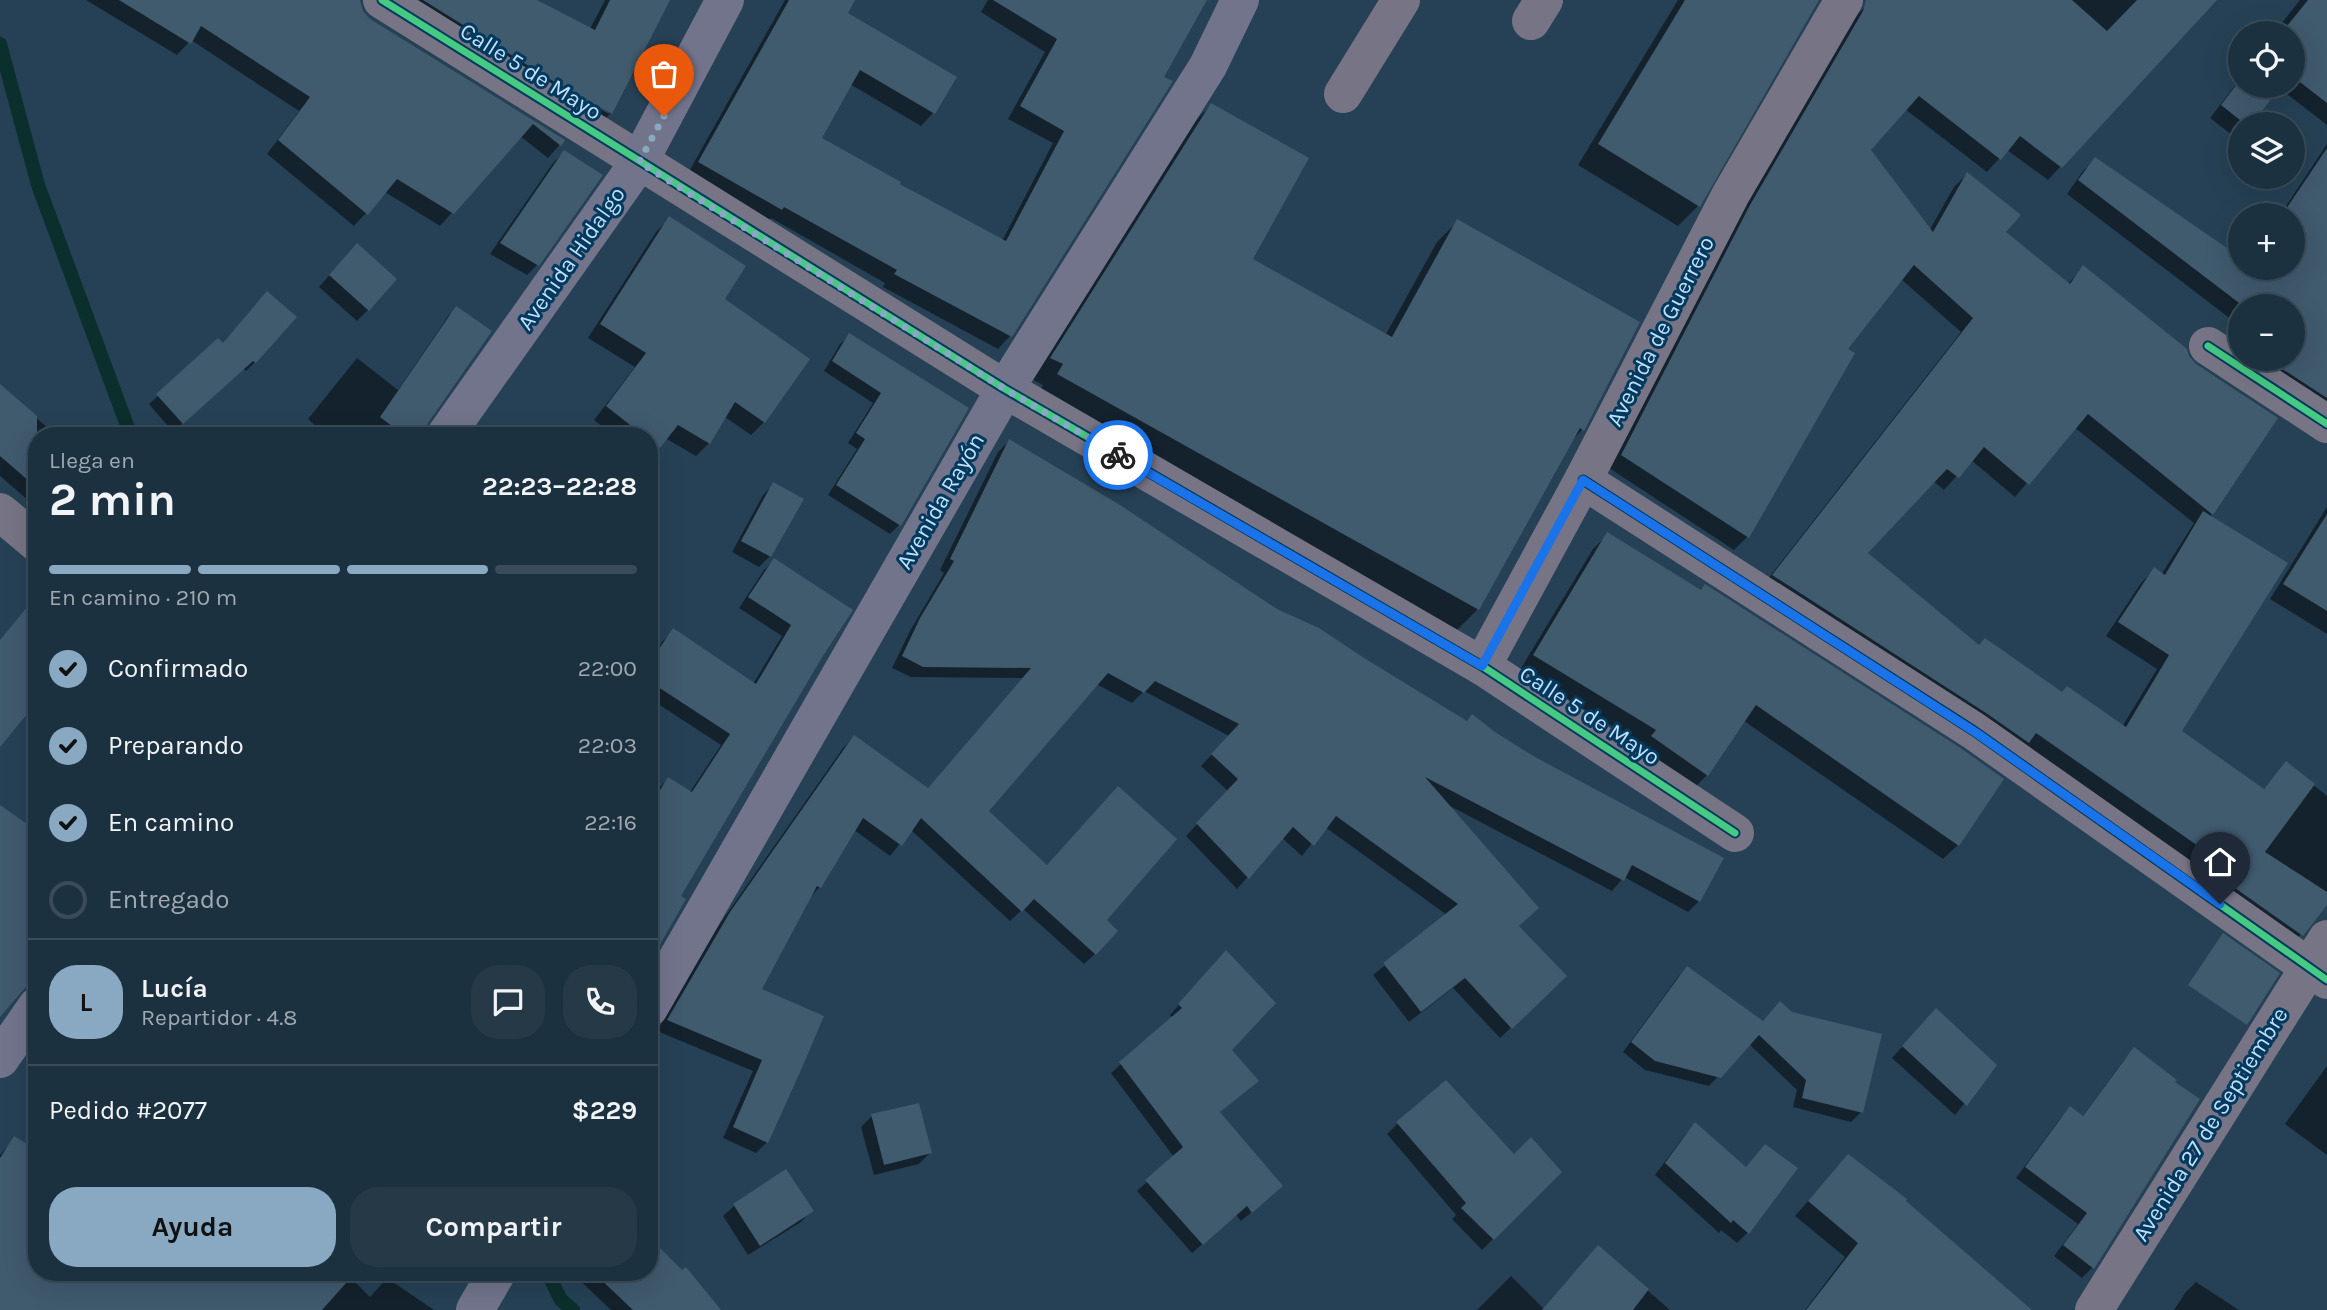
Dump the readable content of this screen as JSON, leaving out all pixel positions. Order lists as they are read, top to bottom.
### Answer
{
  "streets": {
    "main road": ["Avenida Hidalgo", "Avenida Rayón"],
    "street": ["Calle 5 de Mayo", "Avenida de Guerrero", "Avenida 27 de Septiembre"]
  },
  "crossings": [
    ["Calle 5 de Mayo", "Avenida Hidalgo"],
    ["Calle 5 de Mayo", "Avenida de Guerrero"],
    ["Calle 5 de Mayo", "Avenida Rayón"]
  ],
  "page": {
    "map_buttons": ["+", "−"],
    "heading": ["2 min", "Llega en", "22:23–22:28"],
    "panel": [
      "Lucía",
      "Repartidor · 4.8",
      "Pedido #2077",
      "$229"
    ],
    "bar": "En camino · 210 m",
    "list": [
      ["Confirmado", "22:00"],
      ["Preparando", "22:03"],
      ["En camino", "22:16"],
      "Entregado"
    ],
    "round": "L",
    "buttons": ["Ayuda", "Compartir"]
  }
}
